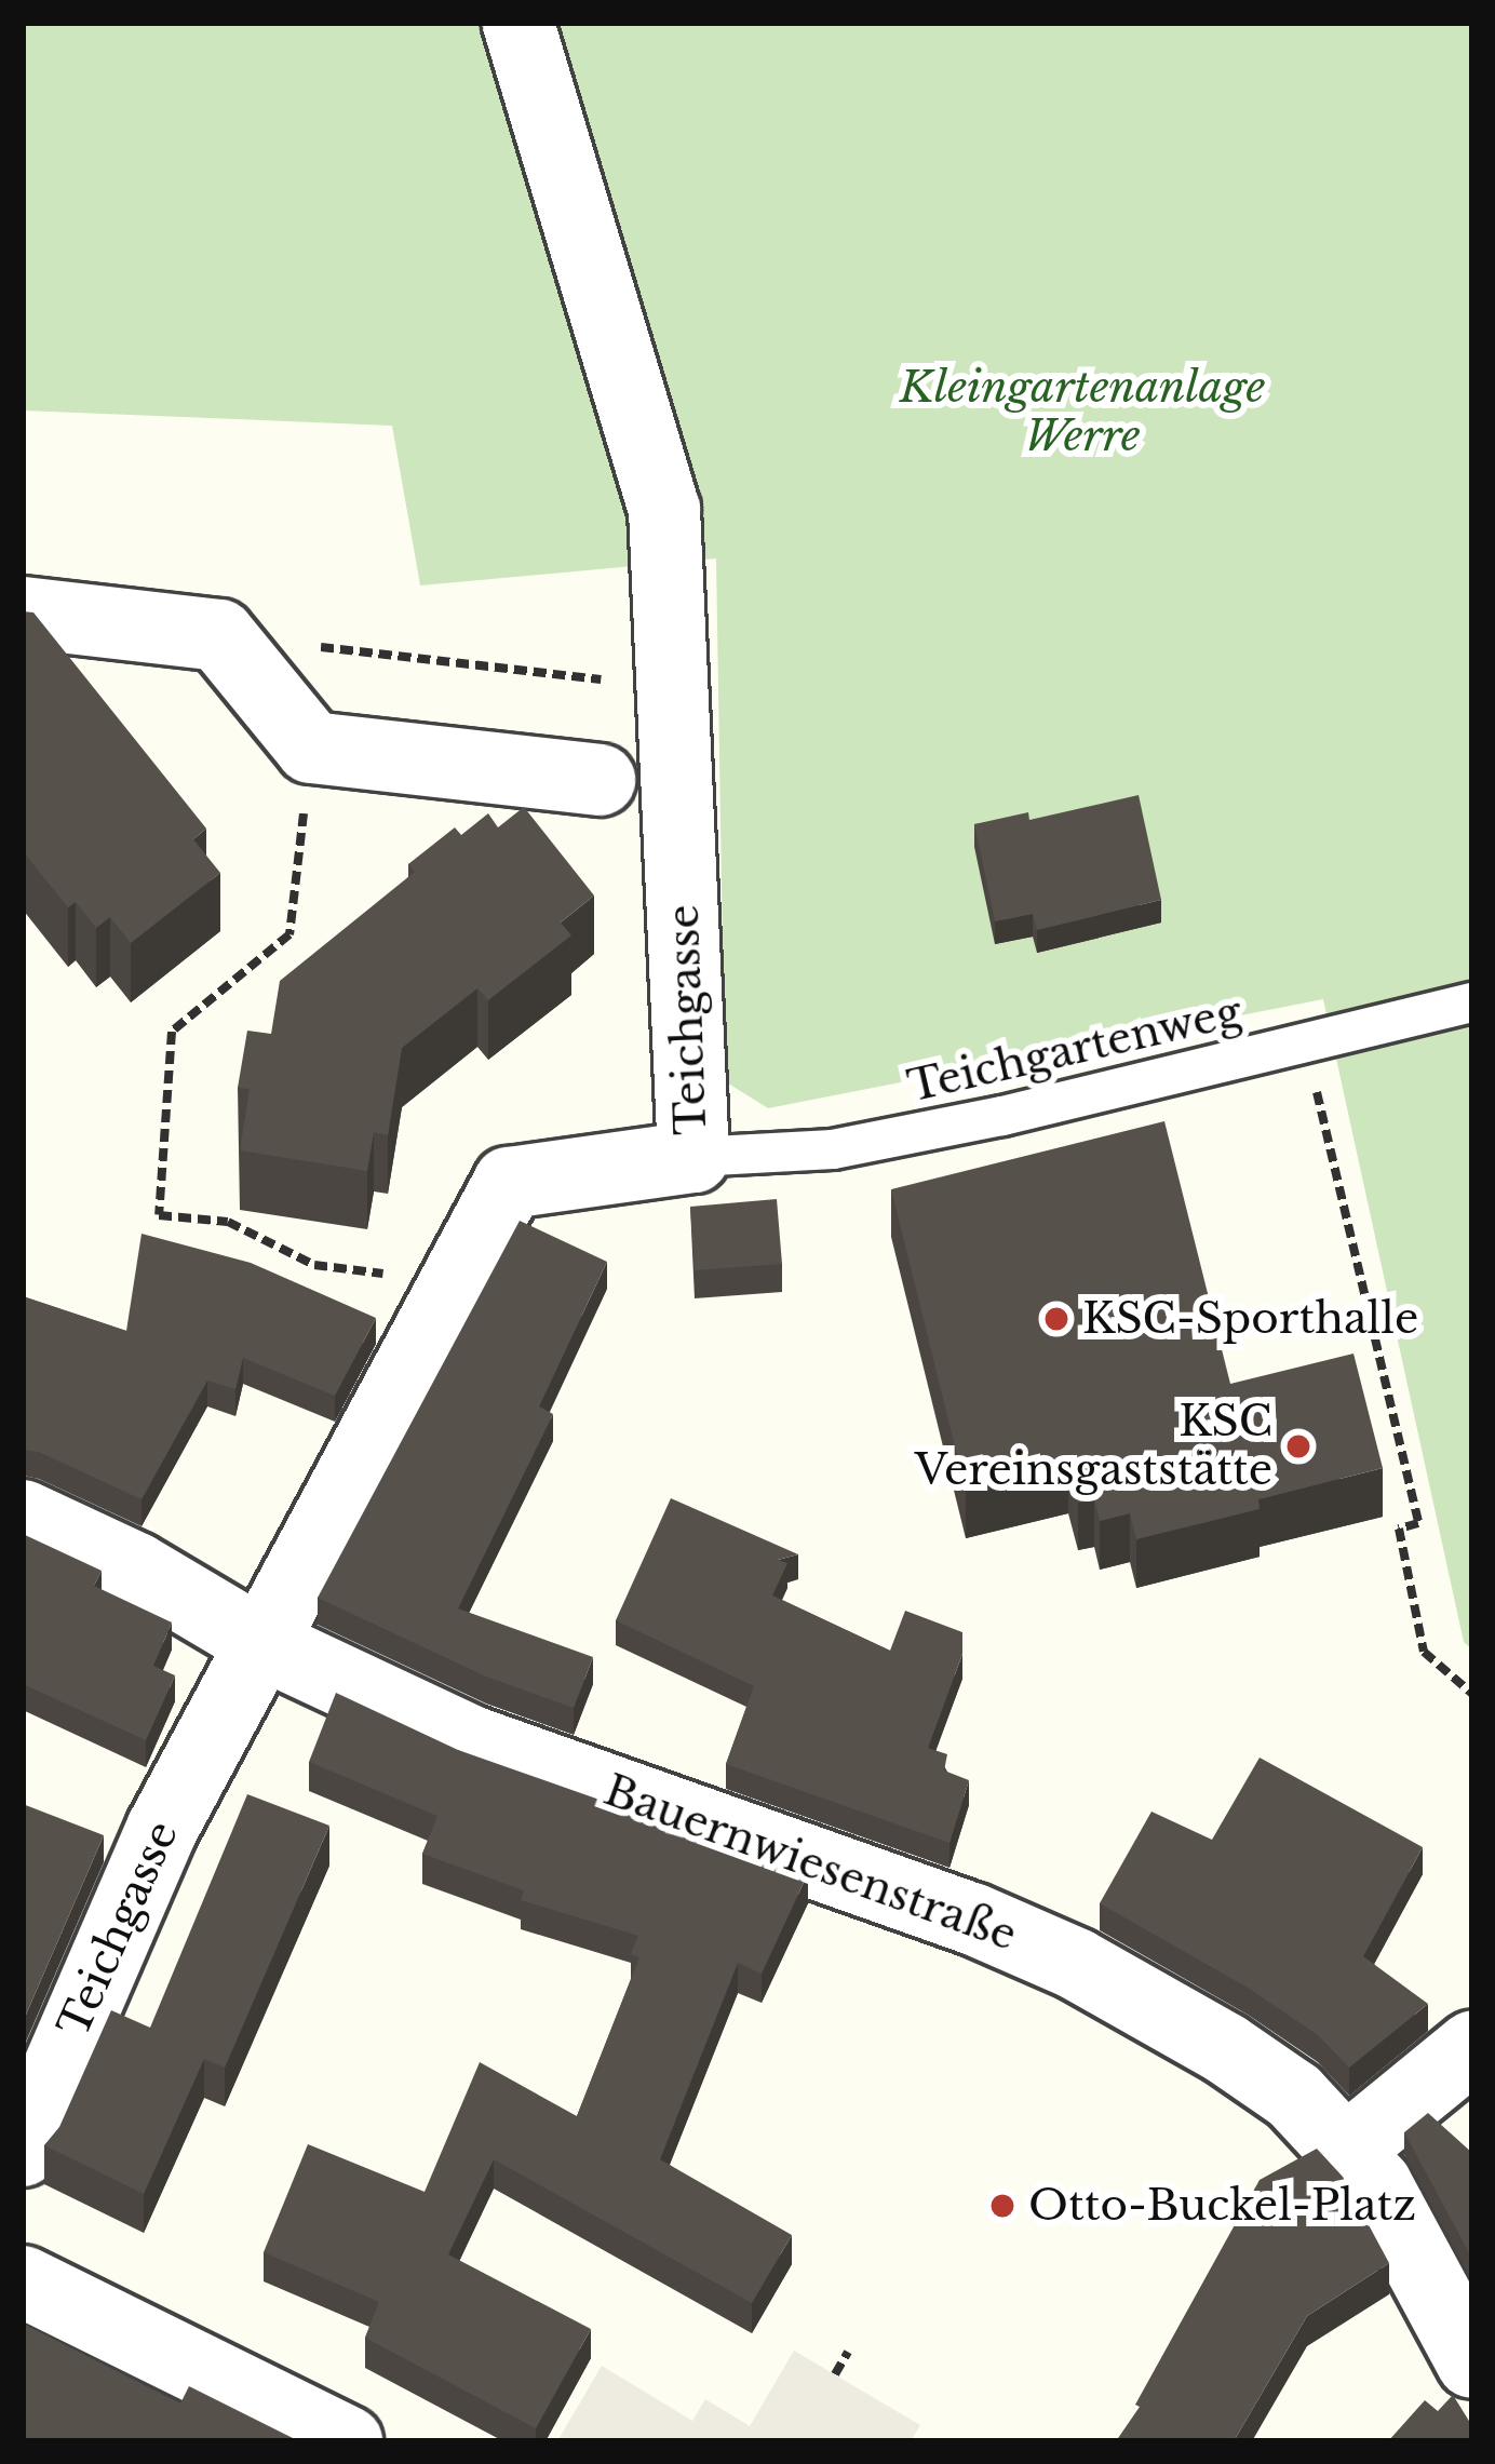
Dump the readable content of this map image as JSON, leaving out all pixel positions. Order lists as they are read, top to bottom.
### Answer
{
  "streets": {
    "street": ["Teichgasse", "Bauernwiesenstraße"],
    "lane": ["Teichgartenweg"]
  },
  "crossings": [
    ["Teichgasse", "Teichgartenweg"],
    ["Teichgasse", "Bauernwiesenstraße"]
  ],
  "parks": ["Kleingartenanlage Werre"],
  "places": ["KSC-Sporthalle", "KSC Vereinsgaststätte", "Otto-Buckel-Platz"]
}
